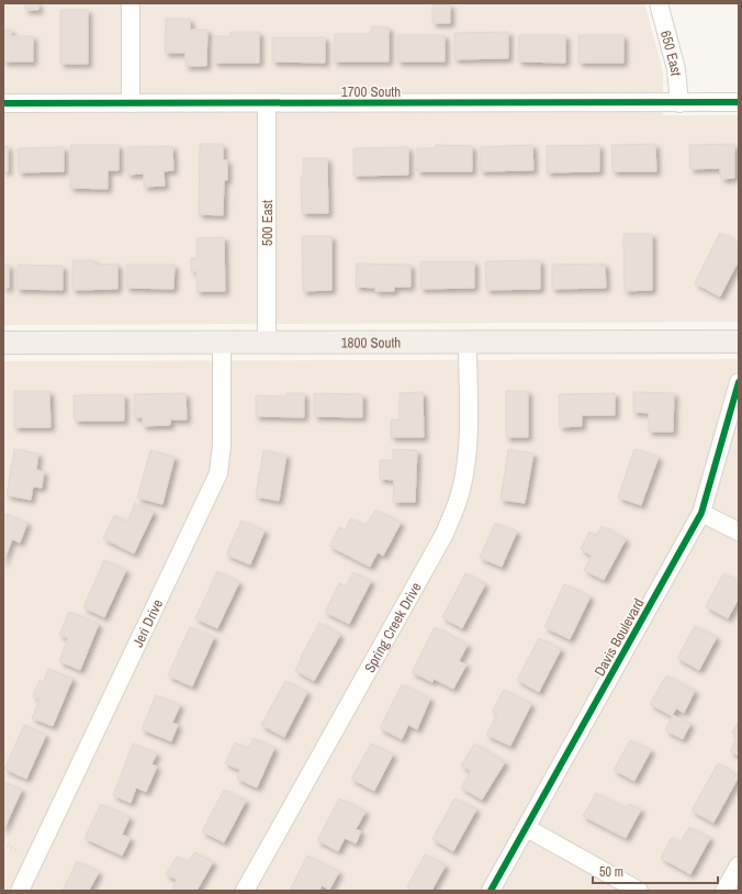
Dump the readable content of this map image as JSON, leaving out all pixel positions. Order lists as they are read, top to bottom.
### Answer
{
  "streets": {
    "main road": ["1800 South"],
    "street": [
      "650 East",
      "1700 South",
      "500 East",
      "Jeri Drive",
      "Spring Creek Drive",
      "Davis Boulevard"
    ]
  },
  "crossings": [
    ["650 East", "1700 South"],
    ["1700 South", "500 East"],
    ["500 East", "1800 South"],
    ["1800 South", "Jeri Drive"],
    ["1800 South", "Spring Creek Drive"]
  ],
  "scale_bar": "50 m"
}
